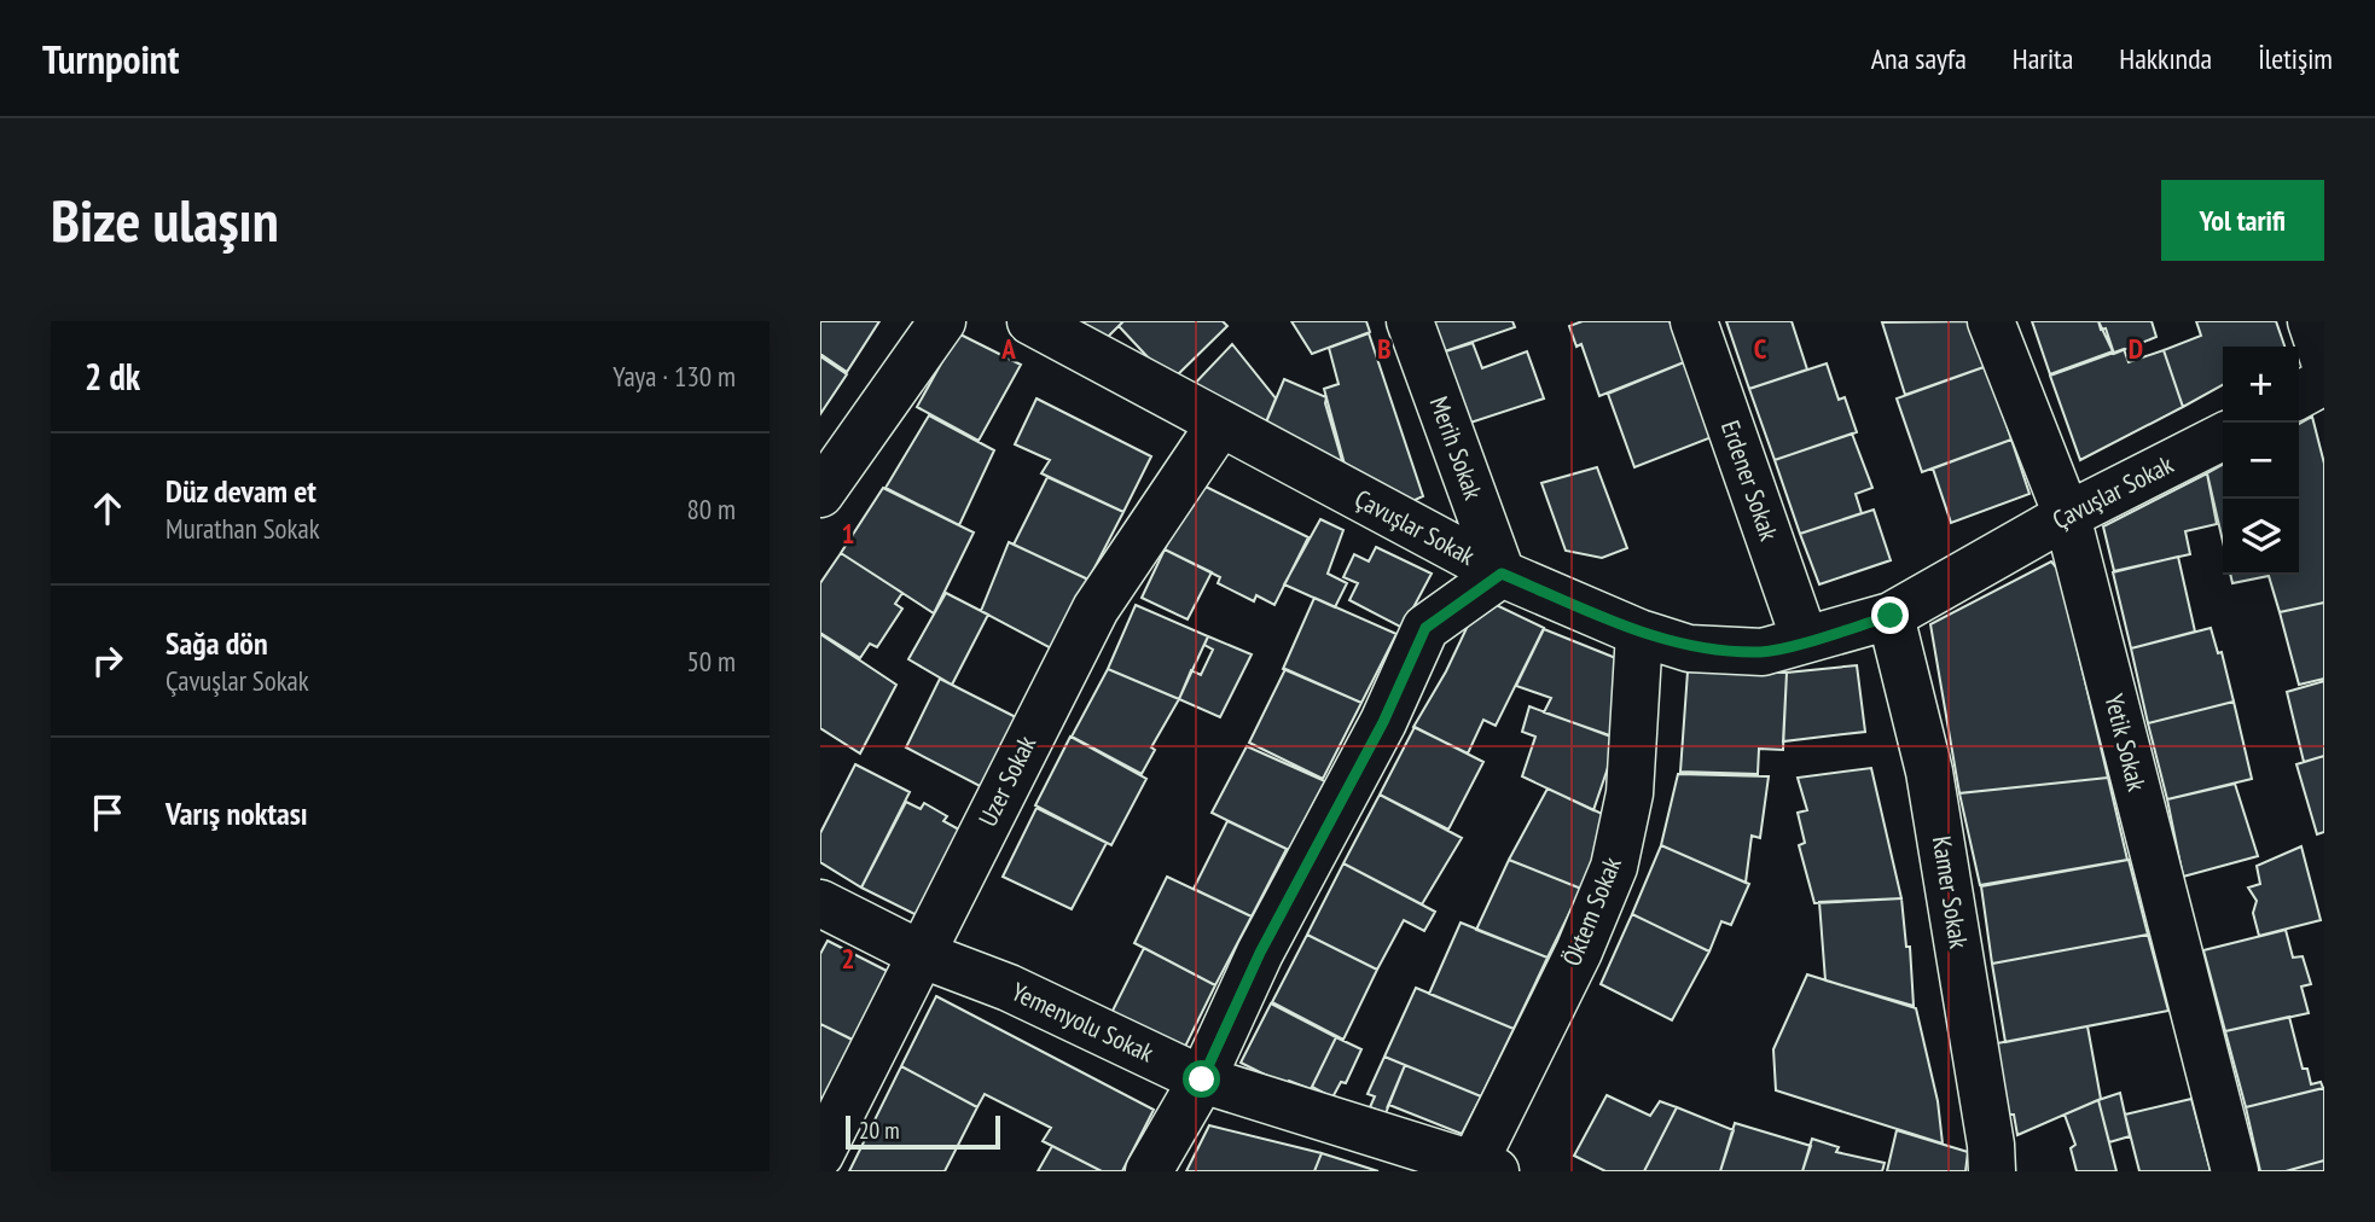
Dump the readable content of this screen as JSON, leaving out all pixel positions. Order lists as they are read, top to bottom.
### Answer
{
  "streets": {
    "street": [
      "Merih Sokak",
      "Erdener Sokak",
      "Çavuşlar Sokak",
      "Yetik Sokak",
      "Uzer Sokak",
      "Kamer Sokak",
      "Öktem Sokak",
      "Yemenyolu Sokak"
    ]
  },
  "crossings": [
    ["Merih Sokak", "Çavuşlar Sokak"],
    ["Erdener Sokak", "Çavuşlar Sokak"],
    ["Çavuşlar Sokak", "Yetik Sokak"],
    ["Çavuşlar Sokak", "Uzer Sokak"],
    ["Çavuşlar Sokak", "Kamer Sokak"],
    ["Çavuşlar Sokak", "Öktem Sokak"],
    ["Uzer Sokak", "Yemenyolu Sokak"],
    ["Öktem Sokak", "Yemenyolu Sokak"]
  ],
  "scale_bar": "20 m",
  "page": {
    "header": "Turnpoint",
    "nav": [
      "Ana sayfa",
      "Harita",
      "Hakkında",
      "İletişim"
    ],
    "buttons": "Yol tarifi",
    "title": "Bize ulaşın",
    "heading": ["2 dk", "Yaya · 130 m"],
    "map_buttons": ["+", "−"],
    "list": [
      ["Düz devam et", "Murathan Sokak", "80 m"],
      ["Sağa dön", "Çavuşlar Sokak", "50 m"],
      "Varış noktası"
    ],
    "scale": "20 m"
  },
  "grid": {
    "columns": [
      "A",
      "B",
      "C",
      "D"
    ],
    "rows": ["1", "2"]
  }
}
